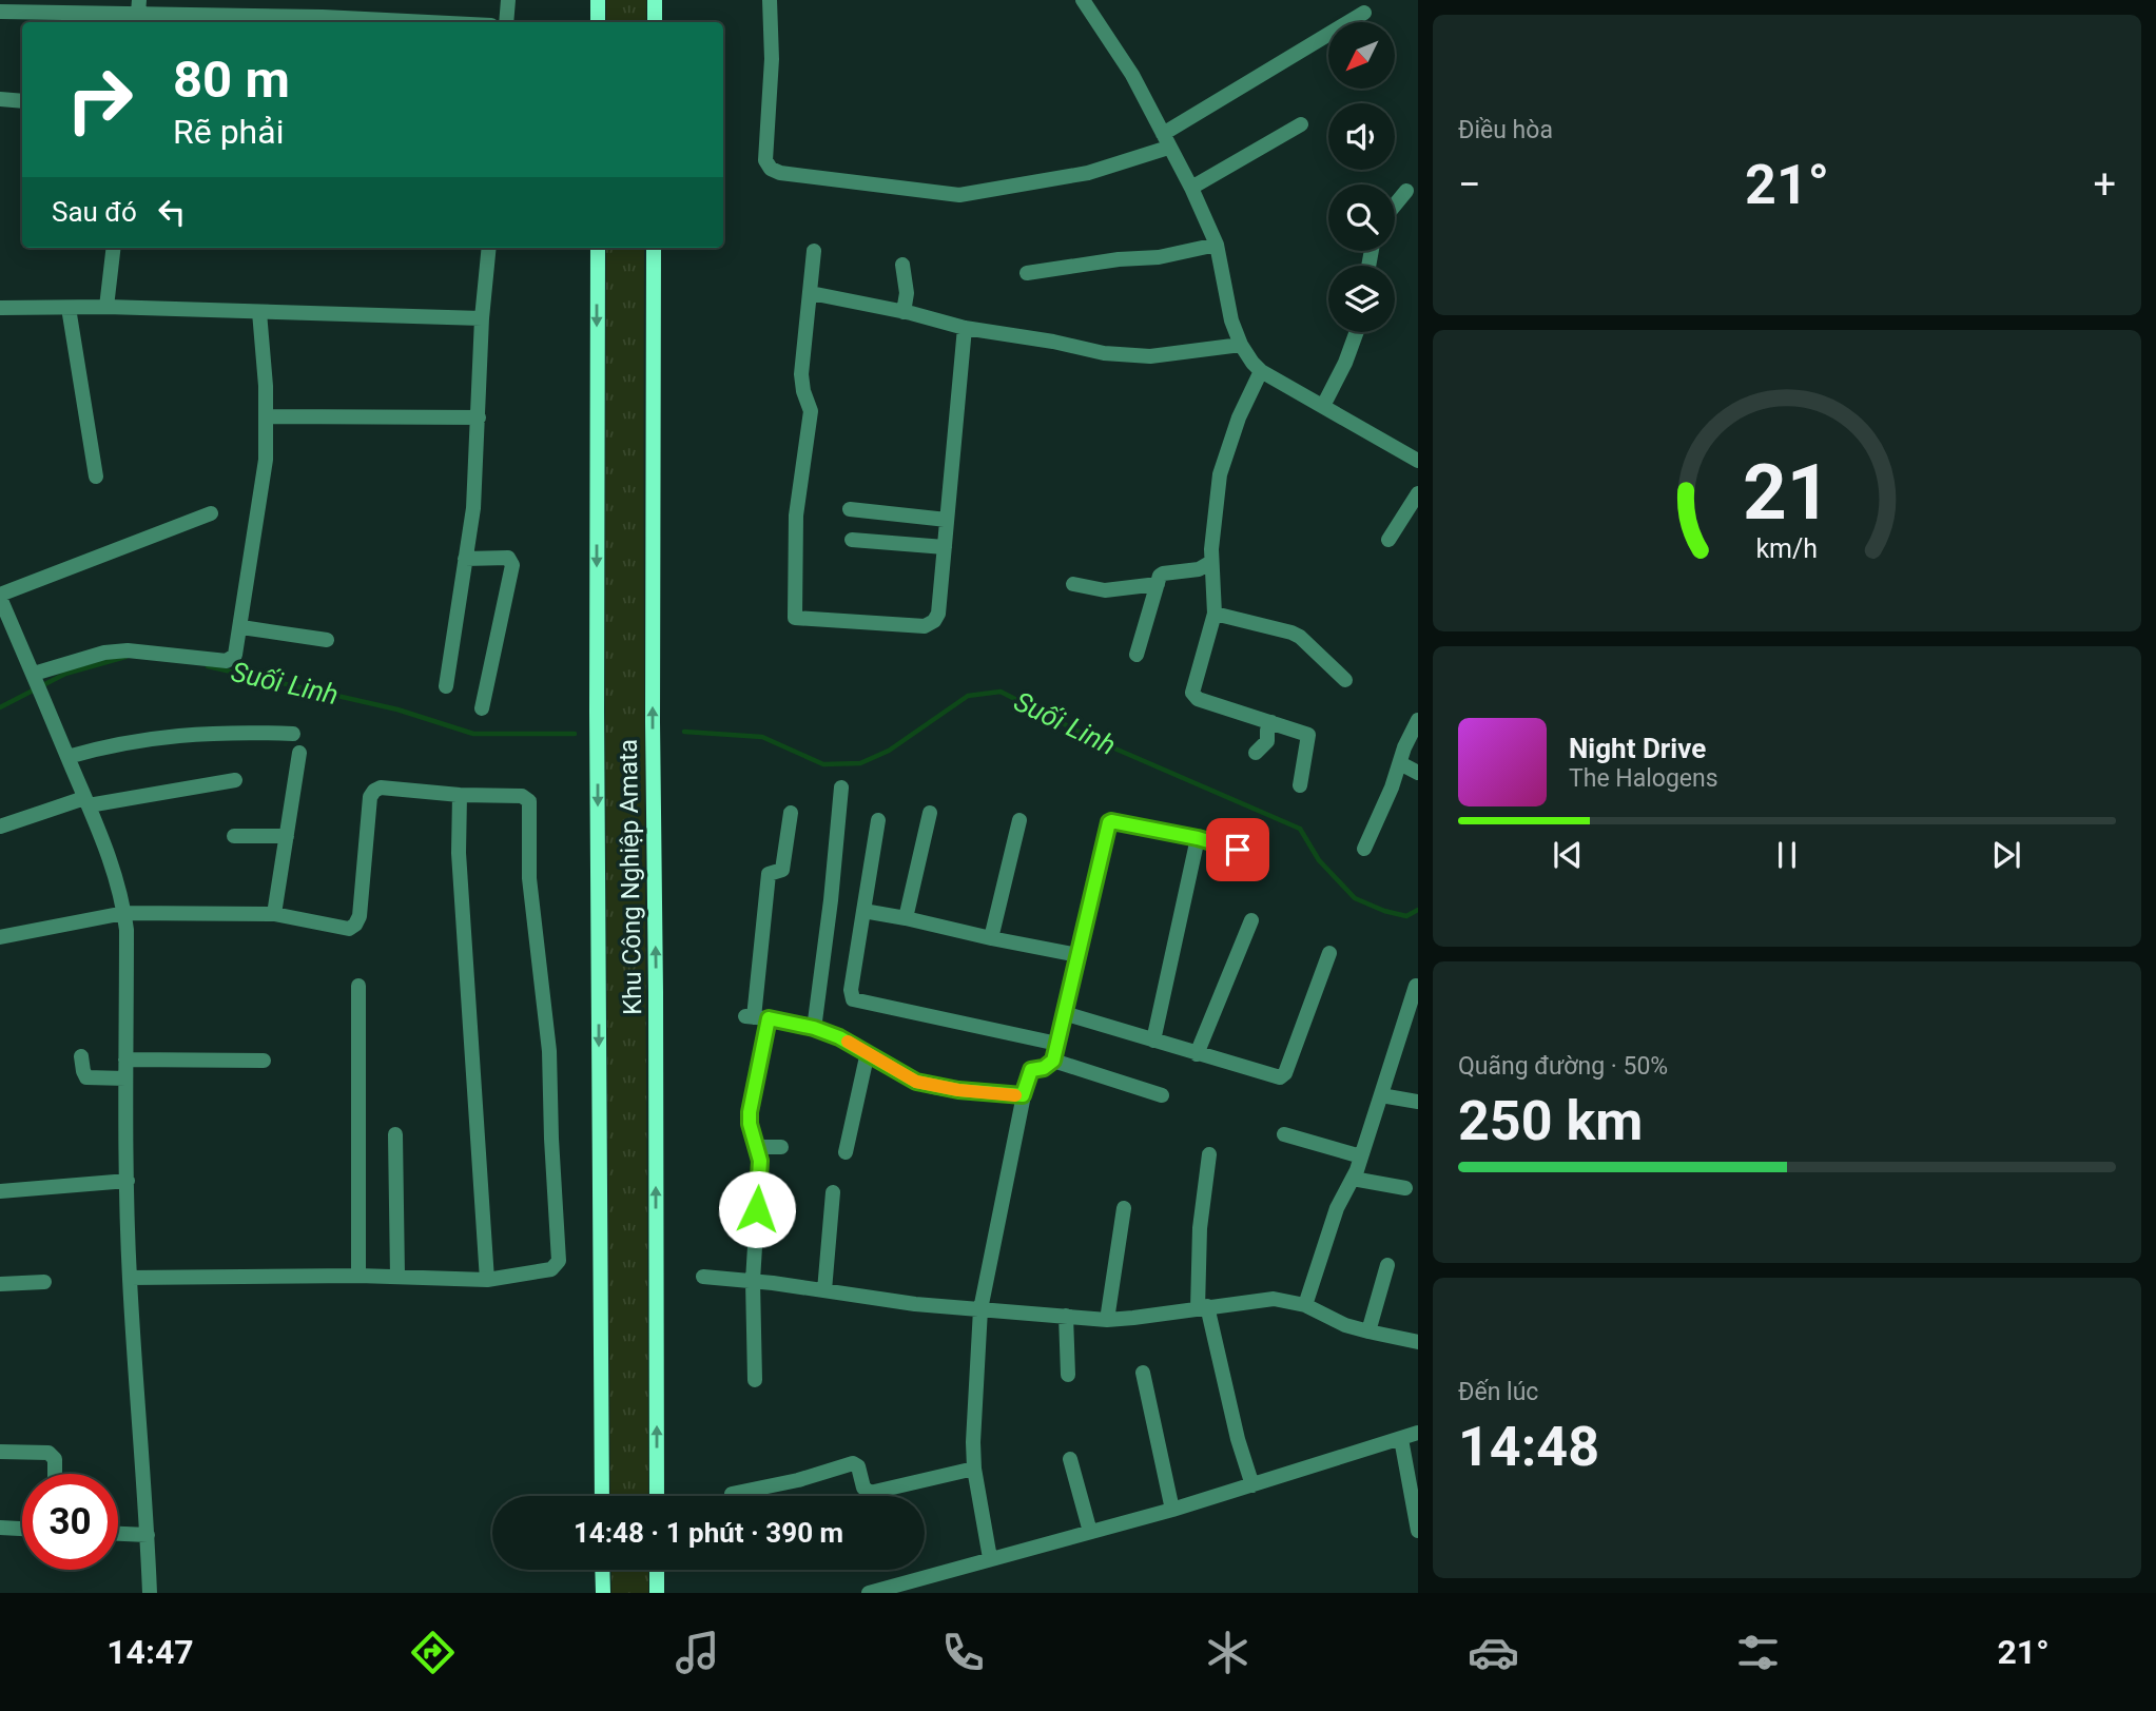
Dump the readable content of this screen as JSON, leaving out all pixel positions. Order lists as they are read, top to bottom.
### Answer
{
  "streets": {
    "street": ["Khu Công Nghiệp Amata"]
  },
  "water": ["Suối Linh"],
  "north": "bottom left",
  "page": {
    "tile": [
      "Điều hòa",
      ["Quãng đường · 50%", "250 km"],
      ["Đến lúc", "14:48"]
    ],
    "turn": ["80 m", "Rẽ phải"],
    "heat": ["−", "21°", "+"],
    "then": "Sau đó",
    "song": ["Night Drive", "The Halogens"],
    "limit": "30",
    "trip": "14:48 · 1 phút · 390 m",
    "tabs": ["14:47", "21°"],
    "gauge": ["21", "km/h"]
  }
}
